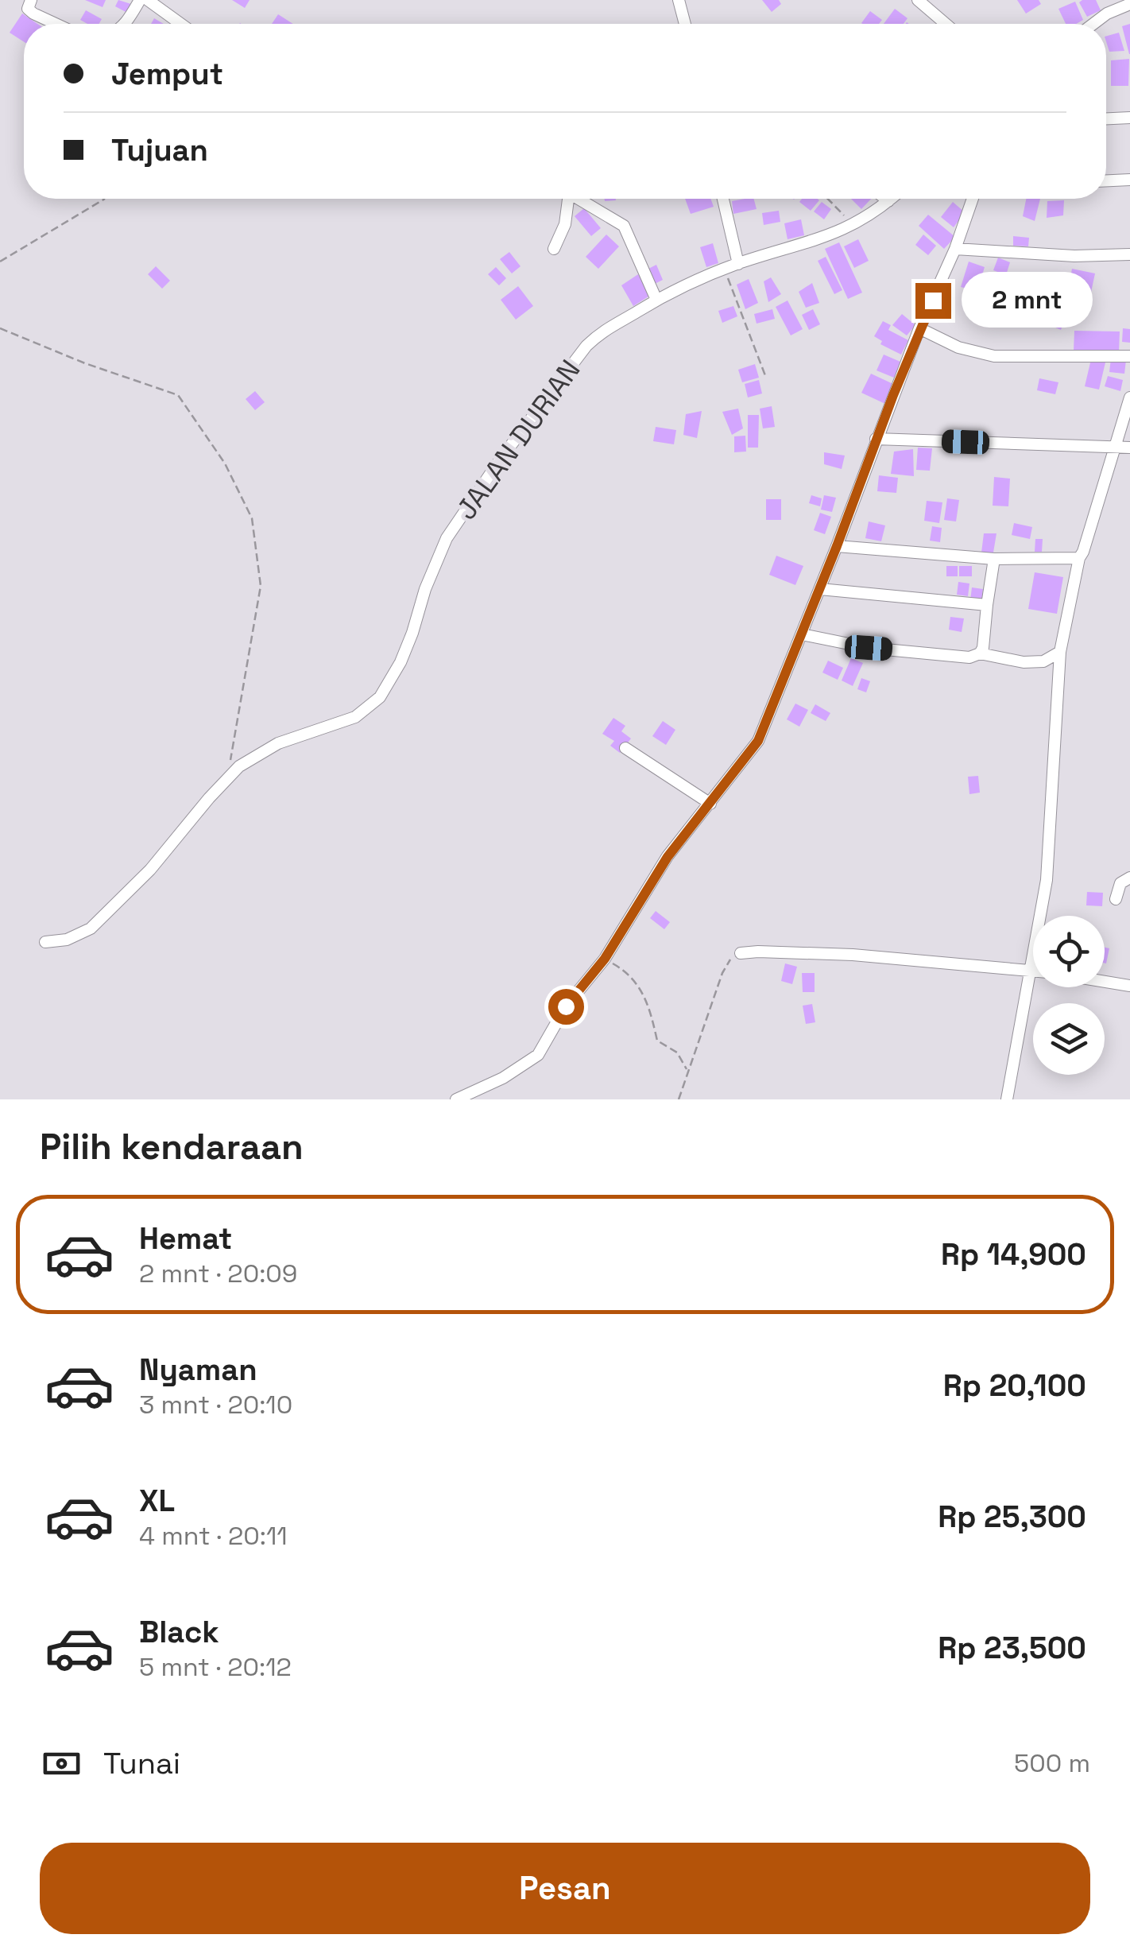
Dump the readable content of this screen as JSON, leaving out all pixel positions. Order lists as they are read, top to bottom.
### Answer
{
  "streets": {
    "street": ["JALAN DURIAN"]
  },
  "page": {
    "banner": ["Jemput", "Tujuan"],
    "bubble": "2 mnt",
    "heading": "Pilih kendaraan",
    "list": [
      {
        "name": "Hemat",
        "note": "2 mnt · 20:09",
        "value": "Rp 14,900"
      },
      {
        "name": "Nyaman",
        "note": "3 mnt · 20:10",
        "value": "Rp 20,100"
      },
      {
        "name": "XL",
        "note": "4 mnt · 20:11",
        "value": "Rp 25,300"
      },
      {
        "name": "Black",
        "note": "5 mnt · 20:12",
        "value": "Rp 23,500"
      }
    ],
    "pay": ["Tunai", "500 m"],
    "buttons": "Pesan"
  }
}
